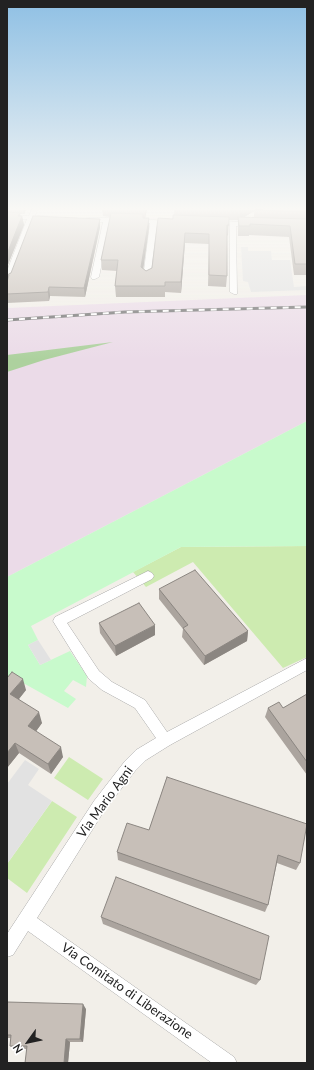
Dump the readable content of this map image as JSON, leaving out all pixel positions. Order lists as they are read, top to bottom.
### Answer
{
  "streets": {
    "street": ["Via Mario Agni", "Via Comitato di Liberazione"]
  },
  "crossings": [
    ["Via Mario Agni", "Via Comitato di Liberazione"]
  ],
  "north": "bottom left"
}
